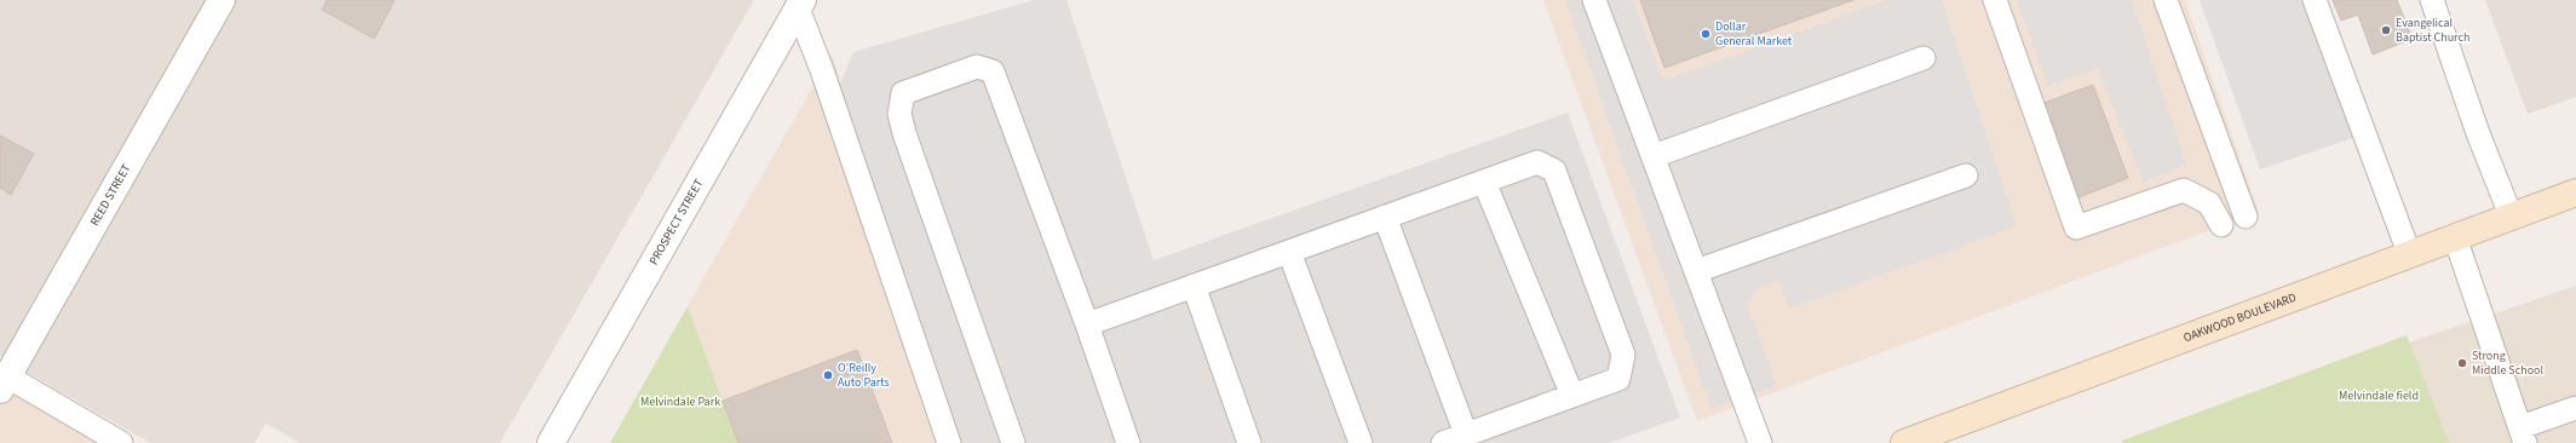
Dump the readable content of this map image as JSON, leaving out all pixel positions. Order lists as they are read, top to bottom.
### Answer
{
  "streets": {
    "main road": ["OAKWOOD BOULEVARD"],
    "street": ["REED STREET", "PROSPECT STREET"]
  },
  "parks": ["Melvindale field", "Melvindale Park"],
  "places": [
    "Evangelical Baptist Church",
    "Dollar General Market",
    "Strong Middle School",
    "O'Reilly Auto Parts"
  ]
}
